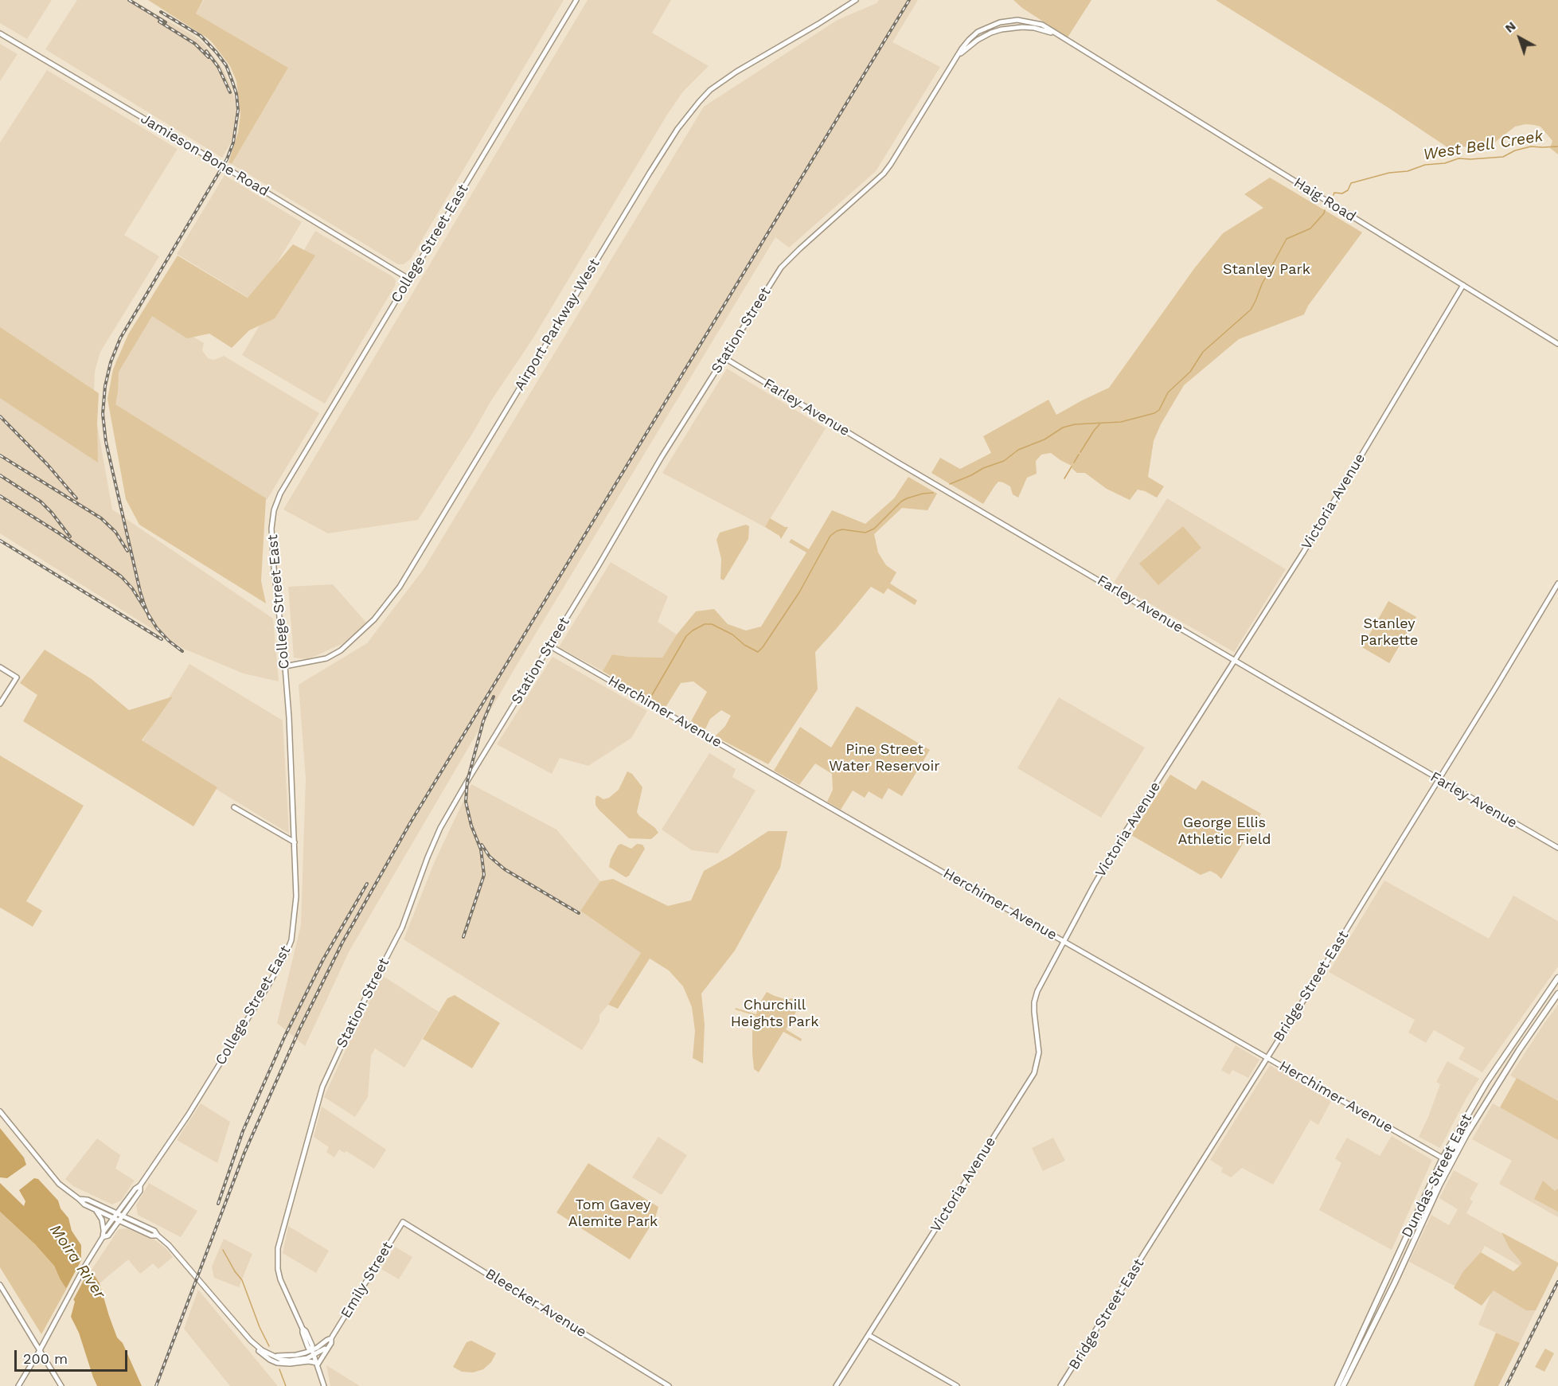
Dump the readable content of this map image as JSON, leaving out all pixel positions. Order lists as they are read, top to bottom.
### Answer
{
  "streets": {
    "main road": ["Dundas Street East"],
    "street": [
      "Jamieson Bone Road",
      "Haig Road",
      "College Street East",
      "Airport Parkway West",
      "Station Street",
      "Farley Avenue",
      "Victoria Avenue",
      "Herchimer Avenue",
      "Bridge Street East",
      "Emily Street",
      "Bleecker Avenue"
    ]
  },
  "crossings": [
    ["Jamieson Bone Road", "College Street East"],
    ["Haig Road", "Station Street"],
    ["Haig Road", "Victoria Avenue"],
    ["College Street East", "Airport Parkway West"],
    ["Station Street", "Farley Avenue"],
    ["Station Street", "Herchimer Avenue"],
    ["Station Street", "Emily Street"],
    ["Farley Avenue", "Victoria Avenue"],
    ["Farley Avenue", "Bridge Street East"],
    ["Victoria Avenue", "Herchimer Avenue"],
    ["Herchimer Avenue", "Bridge Street East"],
    ["Herchimer Avenue", "Dundas Street East"],
    ["Emily Street", "Bleecker Avenue"]
  ],
  "water": ["West Bell Creek", "Moira River"],
  "parks": [
    "Stanley Park",
    "Stanley Parkette",
    "Pine Street Water Reservoir",
    "George Ellis Athletic Field",
    "Churchill Heights Park",
    "Tom Gavey Alemite Park"
  ],
  "scale_bar": "200 m",
  "north": "top left"
}
